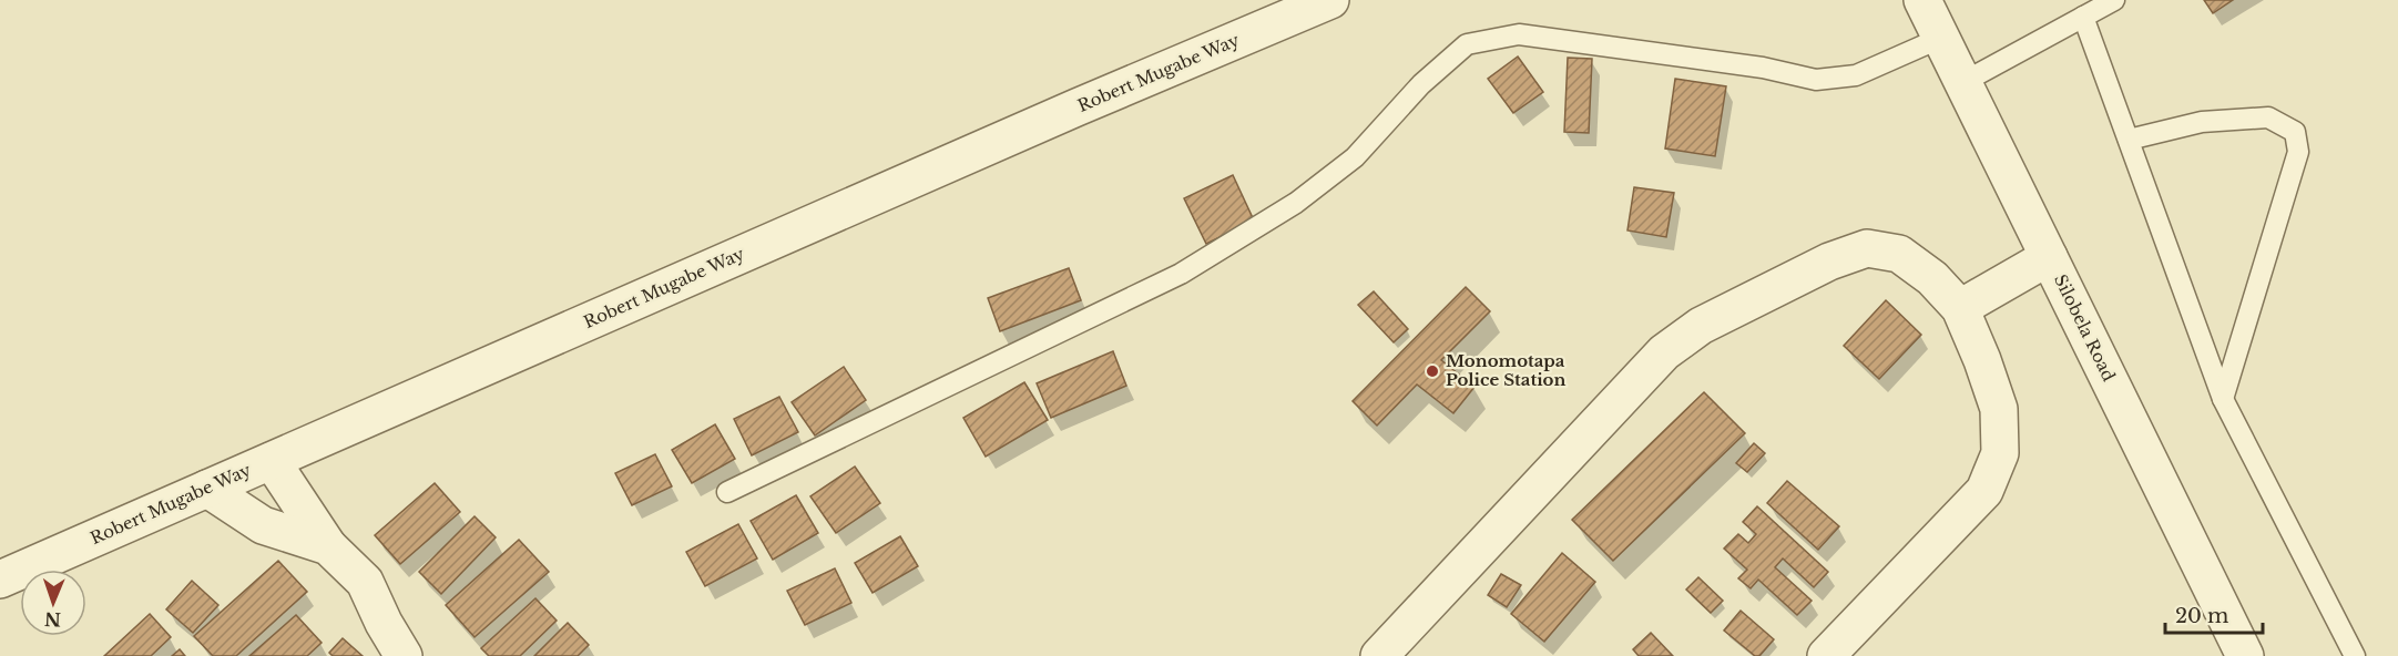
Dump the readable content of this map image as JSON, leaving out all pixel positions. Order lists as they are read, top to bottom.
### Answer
{
  "streets": {
    "street": ["Robert Mugabe Way", "Silobela Road"]
  },
  "places": ["Monomotapa Police Station"],
  "scale_bar": "20 m",
  "north": "bottom"
}
